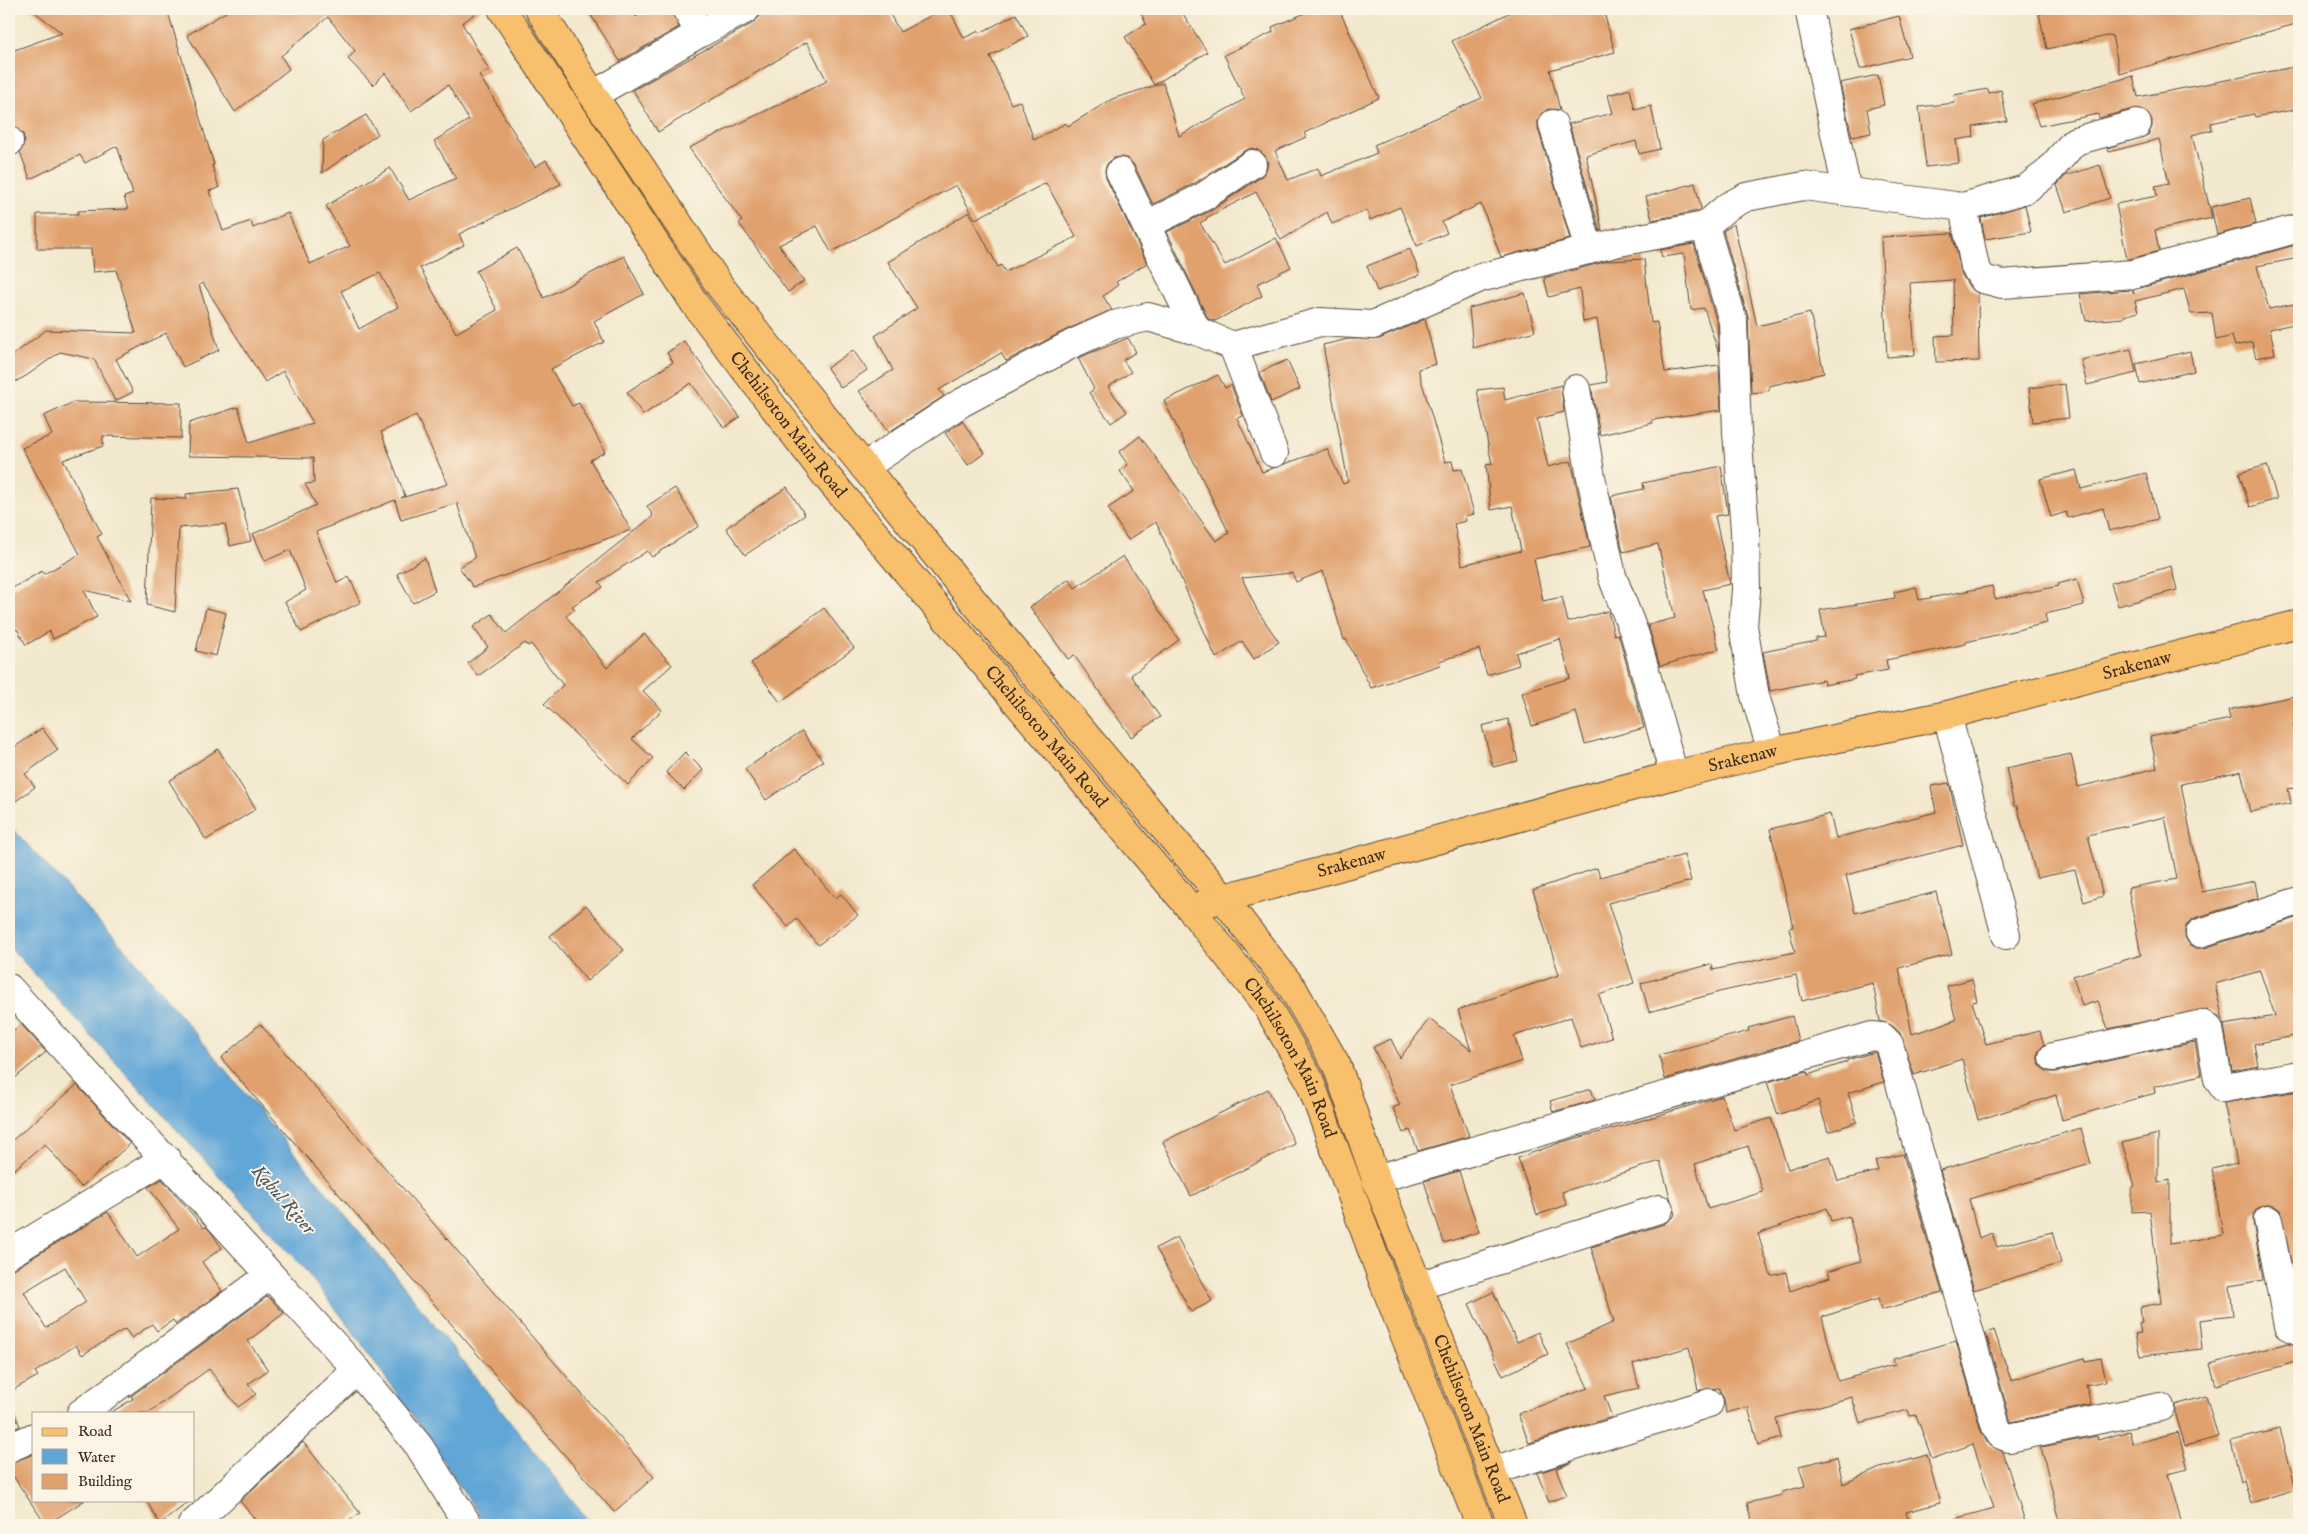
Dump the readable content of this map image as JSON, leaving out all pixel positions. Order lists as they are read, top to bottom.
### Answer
{
  "streets": {
    "main road": ["Chehilsoton Main Road", "Srakenaw"]
  },
  "crossings": [
    ["Chehilsoton Main Road", "Srakenaw"]
  ],
  "water": ["Kabul River"],
  "legend": ["Road", "Water", "Building"]
}
